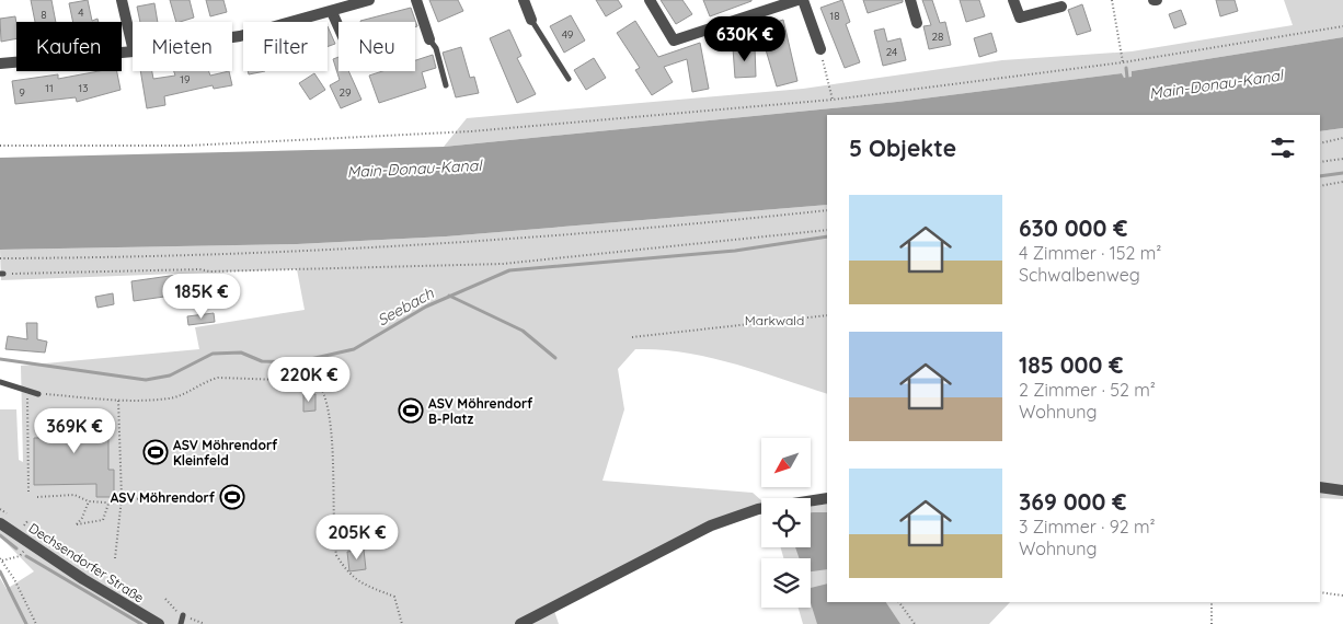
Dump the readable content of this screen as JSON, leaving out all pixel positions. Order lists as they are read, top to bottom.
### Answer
{
  "streets": {
    "street": ["Dechsendorfer Straße"]
  },
  "water": ["Main-Donau-Kanal", "Seebach"],
  "parks": ["Markwald"],
  "places": {
    "sports": ["ASV Möhrendorf B-Platz", "ASV Möhrendorf Kleinfeld", "ASV Möhrendorf"]
  },
  "house_numbers": [
    "4",
    "8",
    "18",
    "49",
    "28",
    "24",
    "19",
    "11",
    "13",
    "9",
    "29"
  ],
  "north": "bottom left",
  "page": {
    "price": [
      "630K €",
      "185K €",
      "220K €",
      "369K €",
      "205K €"
    ],
    "chip": [
      "Kaufen",
      "Mieten",
      "Filter",
      "Neu"
    ],
    "heading": "5 Objekte",
    "list": [
      {
        "name": "630 000 €",
        "note": "4 Zimmer · 152 m² · Schwalbenweg"
      },
      {
        "name": "185 000 €",
        "note": "2 Zimmer · 52 m² · Wohnung"
      },
      {
        "name": "369 000 €",
        "note": "3 Zimmer · 92 m² · Wohnung"
      }
    ]
  }
}
